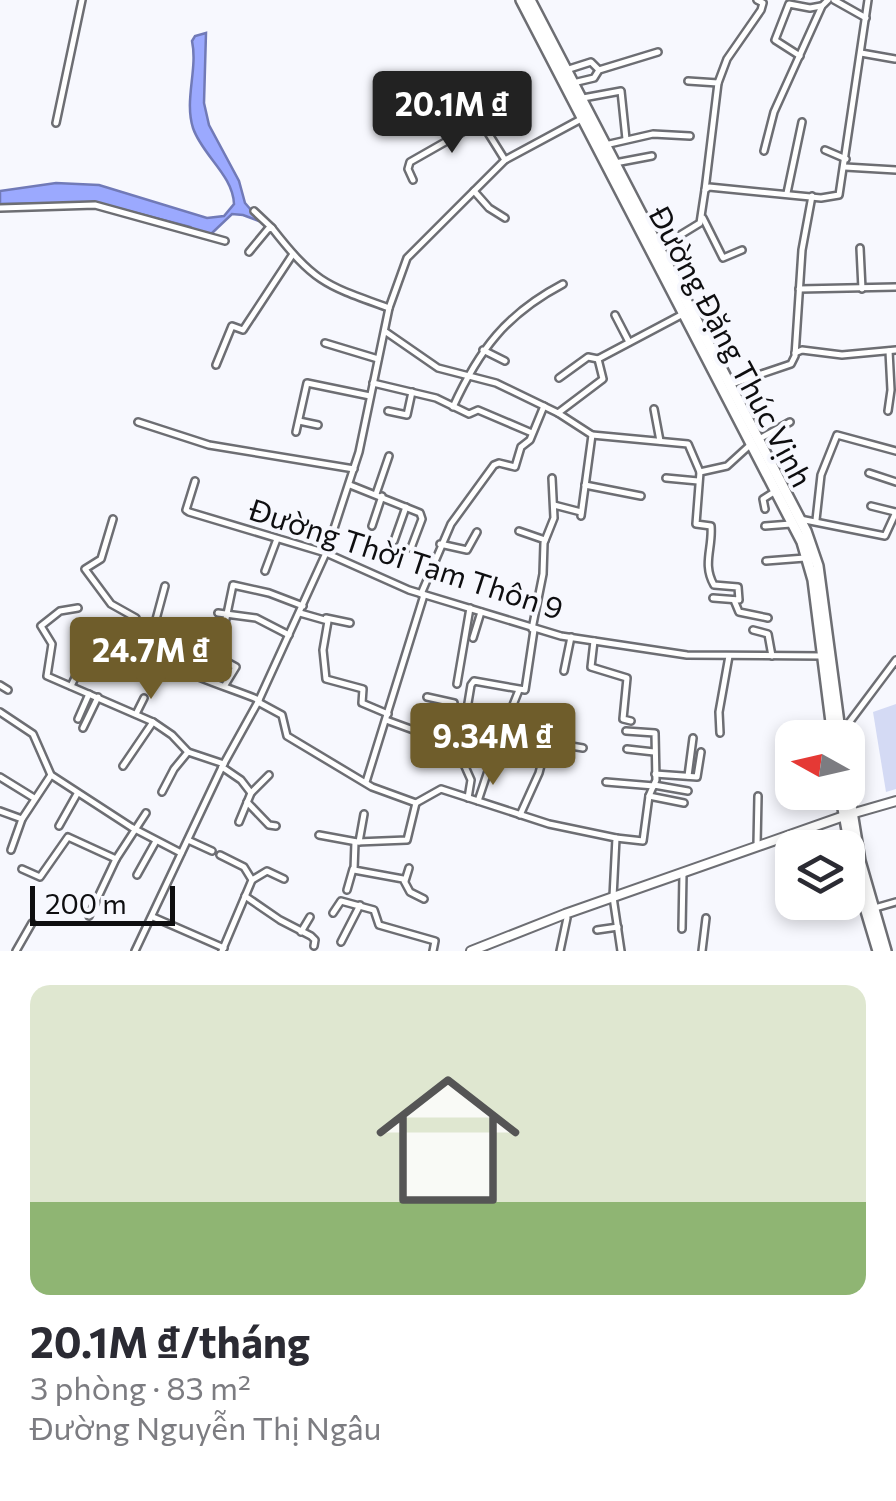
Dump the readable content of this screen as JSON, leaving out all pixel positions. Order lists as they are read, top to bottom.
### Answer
{
  "streets": {
    "main road": ["Đường Đặng Thúc Vịnh"],
    "street": ["Đường Thời Tam Thôn 9"]
  },
  "crossings": [
    ["Đường Đặng Thúc Vịnh", "Đường Thời Tam Thôn 9"]
  ],
  "scale_bar": "200 m",
  "north": "left",
  "page": {
    "price": ["20.1M ₫", "24.7M ₫", "9.34M ₫"],
    "scale": "200 m",
    "list": [
      {
        "name": "20.1M ₫/tháng",
        "note": "3 phòng · 83 m² · Đường Nguyễn Thị Ngâu"
      }
    ]
  }
}
